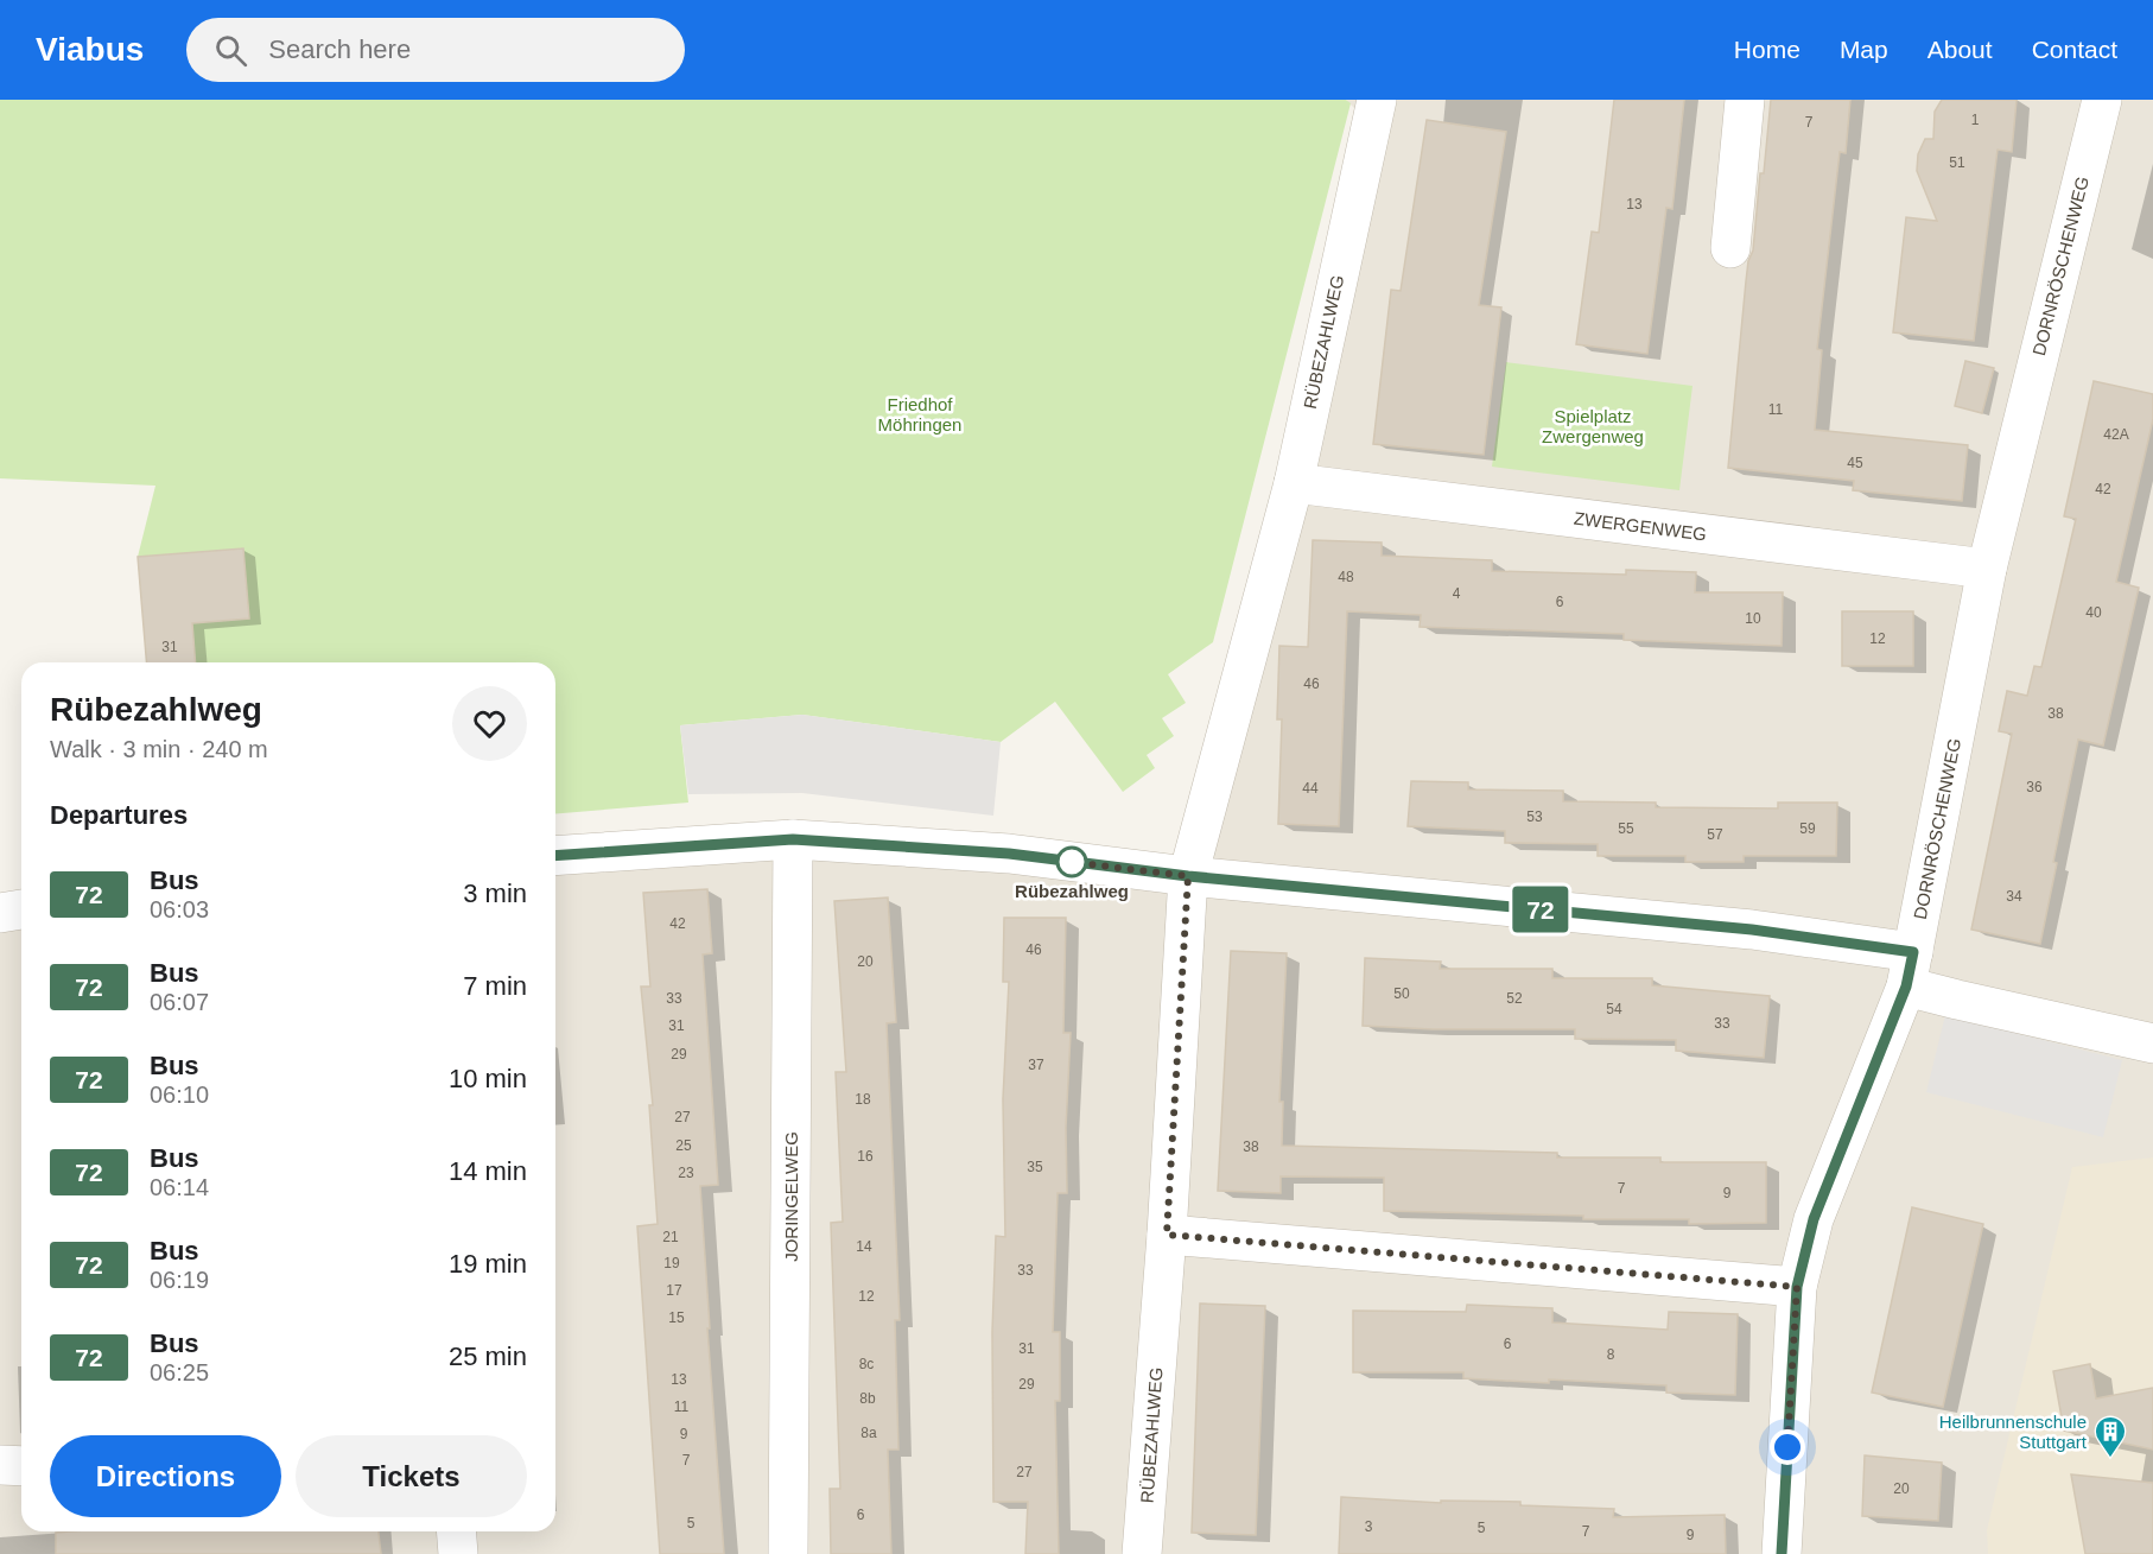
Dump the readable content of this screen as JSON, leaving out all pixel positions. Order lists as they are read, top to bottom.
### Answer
{
  "streets": {
    "street": [
      "DORNRÖSCHENWEG",
      "RÜBEZAHLWEG",
      "ZWERGENWEG",
      "JORINGELWEG"
    ]
  },
  "crossings": [
    ["DORNRÖSCHENWEG", "ZWERGENWEG"],
    ["RÜBEZAHLWEG", "ZWERGENWEG"]
  ],
  "parks": ["Friedhof Möhringen", "Spielplatz Zwergenweg"],
  "places": {
    "other": ["Rübezahlweg"],
    "building": ["Heilbrunnenschule Stuttgart"]
  },
  "lines": ["bus line 72"],
  "house_numbers": [
    "1",
    "7",
    "51",
    "13",
    "11",
    "42A",
    "45",
    "42",
    "48",
    "4",
    "6",
    "40",
    "10",
    "12",
    "31",
    "46",
    "38",
    "36",
    "44",
    "53",
    "55",
    "59",
    "57",
    "34",
    "42",
    "46",
    "20",
    "50",
    "33",
    "52",
    "54",
    "33",
    "31",
    "29",
    "37",
    "18",
    "27",
    "25",
    "38",
    "16",
    "35",
    "23",
    "7",
    "9",
    "21",
    "14",
    "19",
    "33",
    "17",
    "12",
    "15",
    "6",
    "31",
    "8",
    "8c",
    "13",
    "29",
    "8b",
    "11",
    "8a",
    "9",
    "7",
    "27",
    "20",
    "6",
    "5",
    "3",
    "5",
    "7",
    "9"
  ],
  "page": {
    "header": "Viabus",
    "search": "Search here",
    "nav": [
      "Home",
      "Map",
      "About",
      "Contact"
    ],
    "on_map": "72",
    "heading": [
      ["Rübezahlweg", "Walk · 3 min · 240 m"],
      "Departures"
    ],
    "list": [
      {
        "mark": "72",
        "name": "Bus",
        "note": "06:03",
        "value": "3 min"
      },
      {
        "mark": "72",
        "name": "Bus",
        "note": "06:07",
        "value": "7 min"
      },
      {
        "mark": "72",
        "name": "Bus",
        "note": "06:10",
        "value": "10 min"
      },
      {
        "mark": "72",
        "name": "Bus",
        "note": "06:14",
        "value": "14 min"
      },
      {
        "mark": "72",
        "name": "Bus",
        "note": "06:19",
        "value": "19 min"
      },
      {
        "mark": "72",
        "name": "Bus",
        "note": "06:25",
        "value": "25 min"
      }
    ],
    "buttons": ["Directions", "Tickets"]
  }
}
